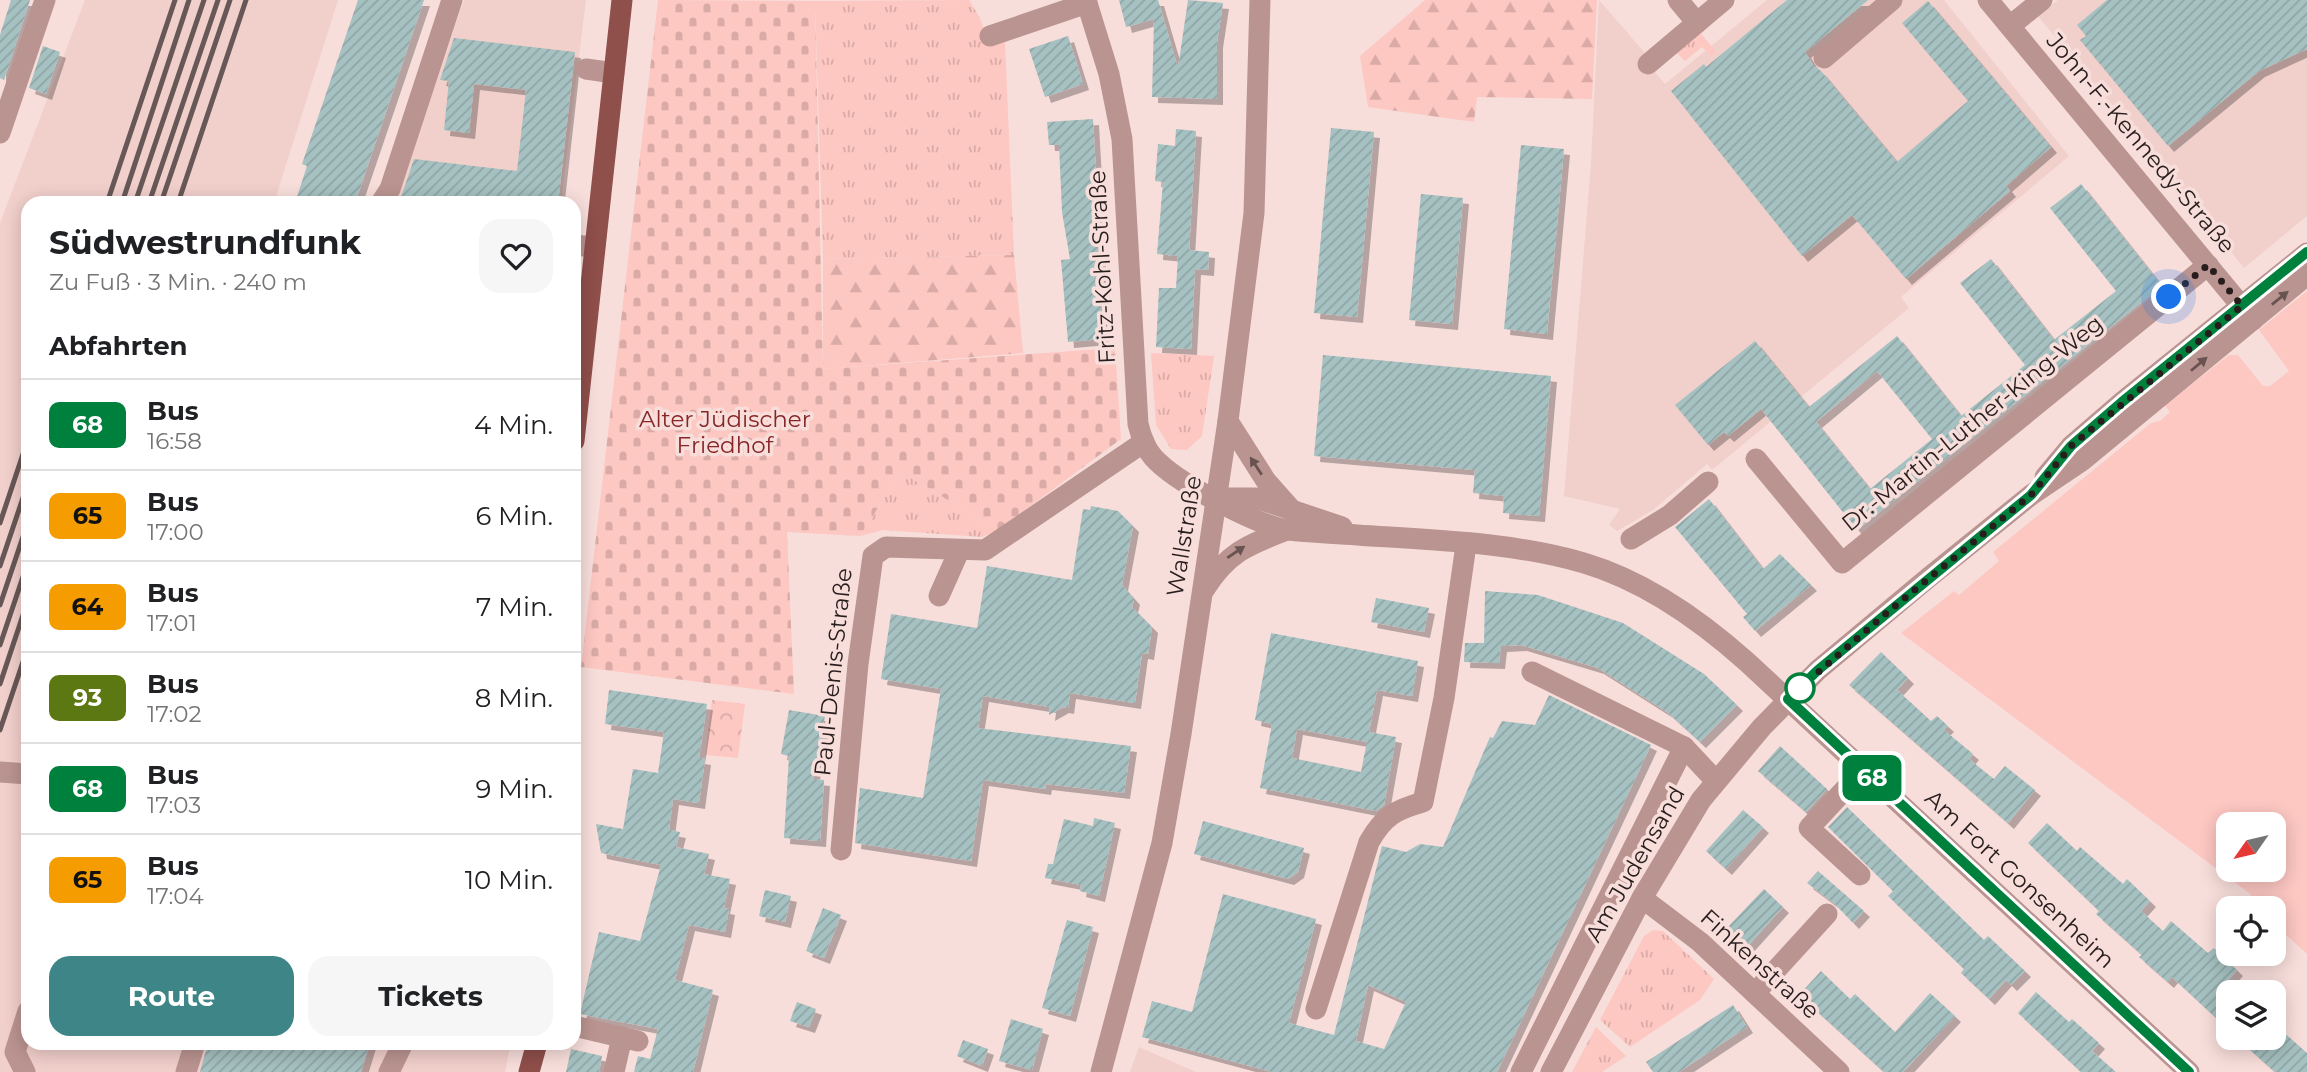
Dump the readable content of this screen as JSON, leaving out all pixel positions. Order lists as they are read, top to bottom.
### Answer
{
  "streets": {
    "street": [
      "John-F.-Kennedy-Straße",
      "Fritz-Kohl-Straße",
      "Dr.-Martin-Luther-King-Weg",
      "Wallstraße",
      "Paul-Denis-Straße",
      "Am Judensand",
      "Am Fort Gonsenheim",
      "Finkenstraße"
    ]
  },
  "crossings": [
    ["John-F.-Kennedy-Straße", "Dr.-Martin-Luther-King-Weg"],
    ["Fritz-Kohl-Straße", "Wallstraße"],
    ["Fritz-Kohl-Straße", "Paul-Denis-Straße"],
    ["Fritz-Kohl-Straße", "Am Fort Gonsenheim"],
    ["Wallstraße", "Am Fort Gonsenheim"],
    ["Am Judensand", "Am Fort Gonsenheim"],
    ["Am Judensand", "Finkenstraße"]
  ],
  "parks": ["Alter Jüdischer Friedhof"],
  "lines": ["bus line 68"],
  "north": "bottom left",
  "page": {
    "on_map": "68",
    "heading": [
      ["Südwestrundfunk", "Zu Fuß · 3 Min. · 240 m"],
      "Abfahrten"
    ],
    "list": [
      {
        "mark": "68",
        "name": "Bus",
        "note": "16:58",
        "value": "4 Min."
      },
      {
        "mark": "65",
        "name": "Bus",
        "note": "17:00",
        "value": "6 Min."
      },
      {
        "mark": "64",
        "name": "Bus",
        "note": "17:01",
        "value": "7 Min."
      },
      {
        "mark": "93",
        "name": "Bus",
        "note": "17:02",
        "value": "8 Min."
      },
      {
        "mark": "68",
        "name": "Bus",
        "note": "17:03",
        "value": "9 Min."
      },
      {
        "mark": "65",
        "name": "Bus",
        "note": "17:04",
        "value": "10 Min."
      }
    ],
    "buttons": ["Route", "Tickets"]
  }
}
